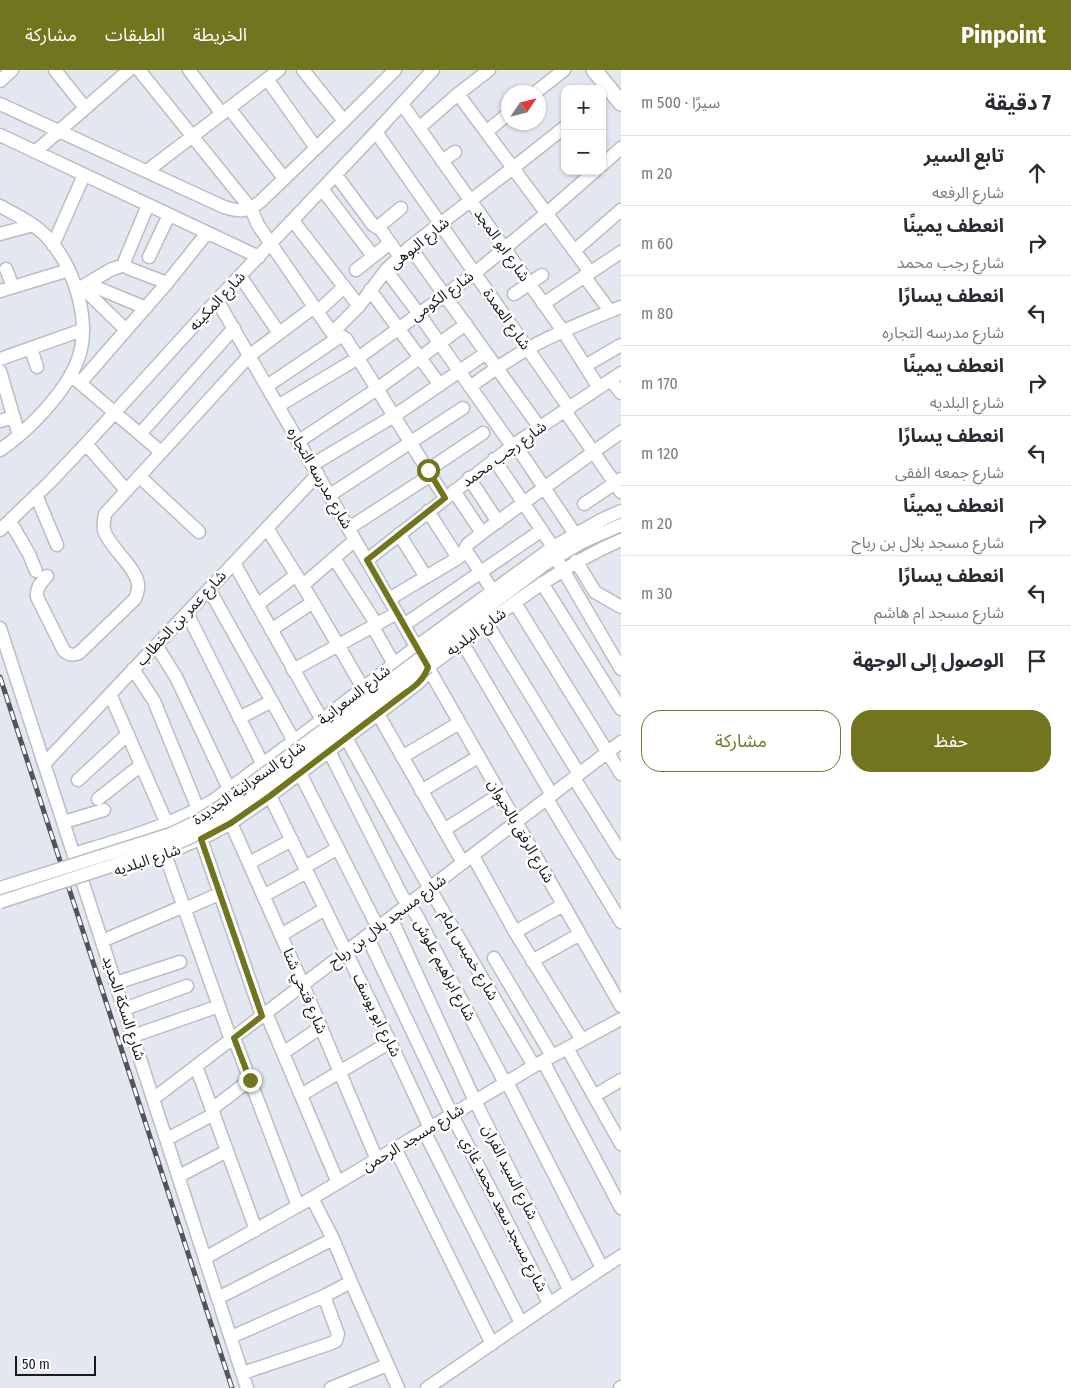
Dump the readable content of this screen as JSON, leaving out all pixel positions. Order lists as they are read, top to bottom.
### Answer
{
  "streets": {
    "street": [
      "شارع البوهى",
      "شارع ابو المجد",
      "شارع الكومى",
      "شارع المكينه",
      "شارع العمدة",
      "شارع رجب محمد",
      "شارع مدرسه التجاره",
      "شارع عمر بن الخطاب",
      "شارع البلديه",
      "شارع السعرانية",
      "شارع السعرانية الجديدة",
      "شارع الرفق بالحيوان",
      "شارع مسجد بلال بن رباح",
      "شارع خميس إمام",
      "شارع ابراهيم علوش",
      "شارع فتحي شتا",
      "شارع السكة الحديد",
      "شارع ابو يوسف",
      "شارع مسجد الرحمن",
      "شارع السيد الفران",
      "شارع مسجد سعد محمد غازي"
    ]
  },
  "crossings": [
    ["شارع البوهى", "شارع ابو المجد"],
    ["شارع البوهى", "شارع العمدة"],
    ["شارع البوهى", "شارع مدرسه التجاره"],
    ["شارع ابو المجد", "شارع الكومى"],
    ["شارع ابو المجد", "شارع المكينه"],
    ["شارع ابو المجد", "شارع رجب محمد"],
    ["شارع الكومى", "شارع العمدة"],
    ["شارع الكومى", "شارع مدرسه التجاره"],
    ["شارع المكينه", "شارع العمدة"],
    ["شارع المكينه", "شارع مدرسه التجاره"],
    ["شارع العمدة", "شارع رجب محمد"],
    ["شارع رجب محمد", "شارع مدرسه التجاره"],
    ["شارع مدرسه التجاره", "شارع عمر بن الخطاب"],
    ["شارع مدرسه التجاره", "شارع البلديه"],
    ["شارع مدرسه التجاره", "شارع السعرانية"],
    ["شارع مدرسه التجاره", "شارع السعرانية الجديدة"],
    ["شارع مدرسه التجاره", "شارع الرفق بالحيوان"],
    ["شارع عمر بن الخطاب", "شارع السكة الحديد"],
    ["شارع البلديه", "شارع السعرانية"],
    ["شارع البلديه", "شارع السعرانية الجديدة"],
    ["شارع البلديه", "شارع الرفق بالحيوان"],
    ["شارع البلديه", "شارع خميس إمام"],
    ["شارع البلديه", "شارع ابراهيم علوش"],
    ["شارع البلديه", "شارع فتحي شتا"],
    ["شارع البلديه", "شارع السكة الحديد"],
    ["شارع البلديه", "شارع ابو يوسف"],
    ["شارع السعرانية", "شارع السعرانية الجديدة"],
    ["شارع السعرانية", "شارع الرفق بالحيوان"],
    ["شارع السعرانية", "شارع السكة الحديد"],
    ["شارع السعرانية الجديدة", "شارع الرفق بالحيوان"],
    ["شارع الرفق بالحيوان", "شارع مسجد بلال بن رباح"],
    ["شارع مسجد بلال بن رباح", "شارع خميس إمام"],
    ["شارع مسجد بلال بن رباح", "شارع ابراهيم علوش"],
    ["شارع مسجد بلال بن رباح", "شارع فتحي شتا"],
    ["شارع مسجد بلال بن رباح", "شارع السكة الحديد"],
    ["شارع مسجد بلال بن رباح", "شارع ابو يوسف"],
    ["شارع مسجد بلال بن رباح", "شارع السيد الفران"],
    ["شارع مسجد بلال بن رباح", "شارع مسجد سعد محمد غازي"],
    ["شارع خميس إمام", "شارع مسجد الرحمن"],
    ["شارع ابراهيم علوش", "شارع مسجد الرحمن"],
    ["شارع فتحي شتا", "شارع مسجد الرحمن"],
    ["شارع السكة الحديد", "شارع مسجد الرحمن"],
    ["شارع ابو يوسف", "شارع مسجد الرحمن"],
    ["شارع مسجد الرحمن", "شارع السيد الفران"],
    ["شارع مسجد الرحمن", "شارع مسجد سعد محمد غازي"]
  ],
  "scale_bar": "50 m",
  "north": "top right",
  "page": {
    "header": "Pinpoint",
    "nav": ["الخريطة", "الطبقات", "مشاركة"],
    "heading": ["7 دقيقة", "سيرًا · 500 m"],
    "map_buttons": ["+", "−"],
    "list": [
      ["تابع السير", "شارع الرفعه", "20 m"],
      ["انعطف يمينًا", "شارع رجب محمد", "60 m"],
      ["انعطف يسارًا", "شارع مدرسه التجاره", "80 m"],
      ["انعطف يمينًا", "شارع البلديه", "170 m"],
      ["انعطف يسارًا", "شارع جمعه الفقى", "120 m"],
      ["انعطف يمينًا", "شارع مسجد بلال بن رباح", "20 m"],
      ["انعطف يسارًا", "شارع مسجد ام هاشم", "30 m"],
      "الوصول إلى الوجهة"
    ],
    "buttons": ["حفظ", "مشاركة"],
    "scale": "50 m"
  }
}
